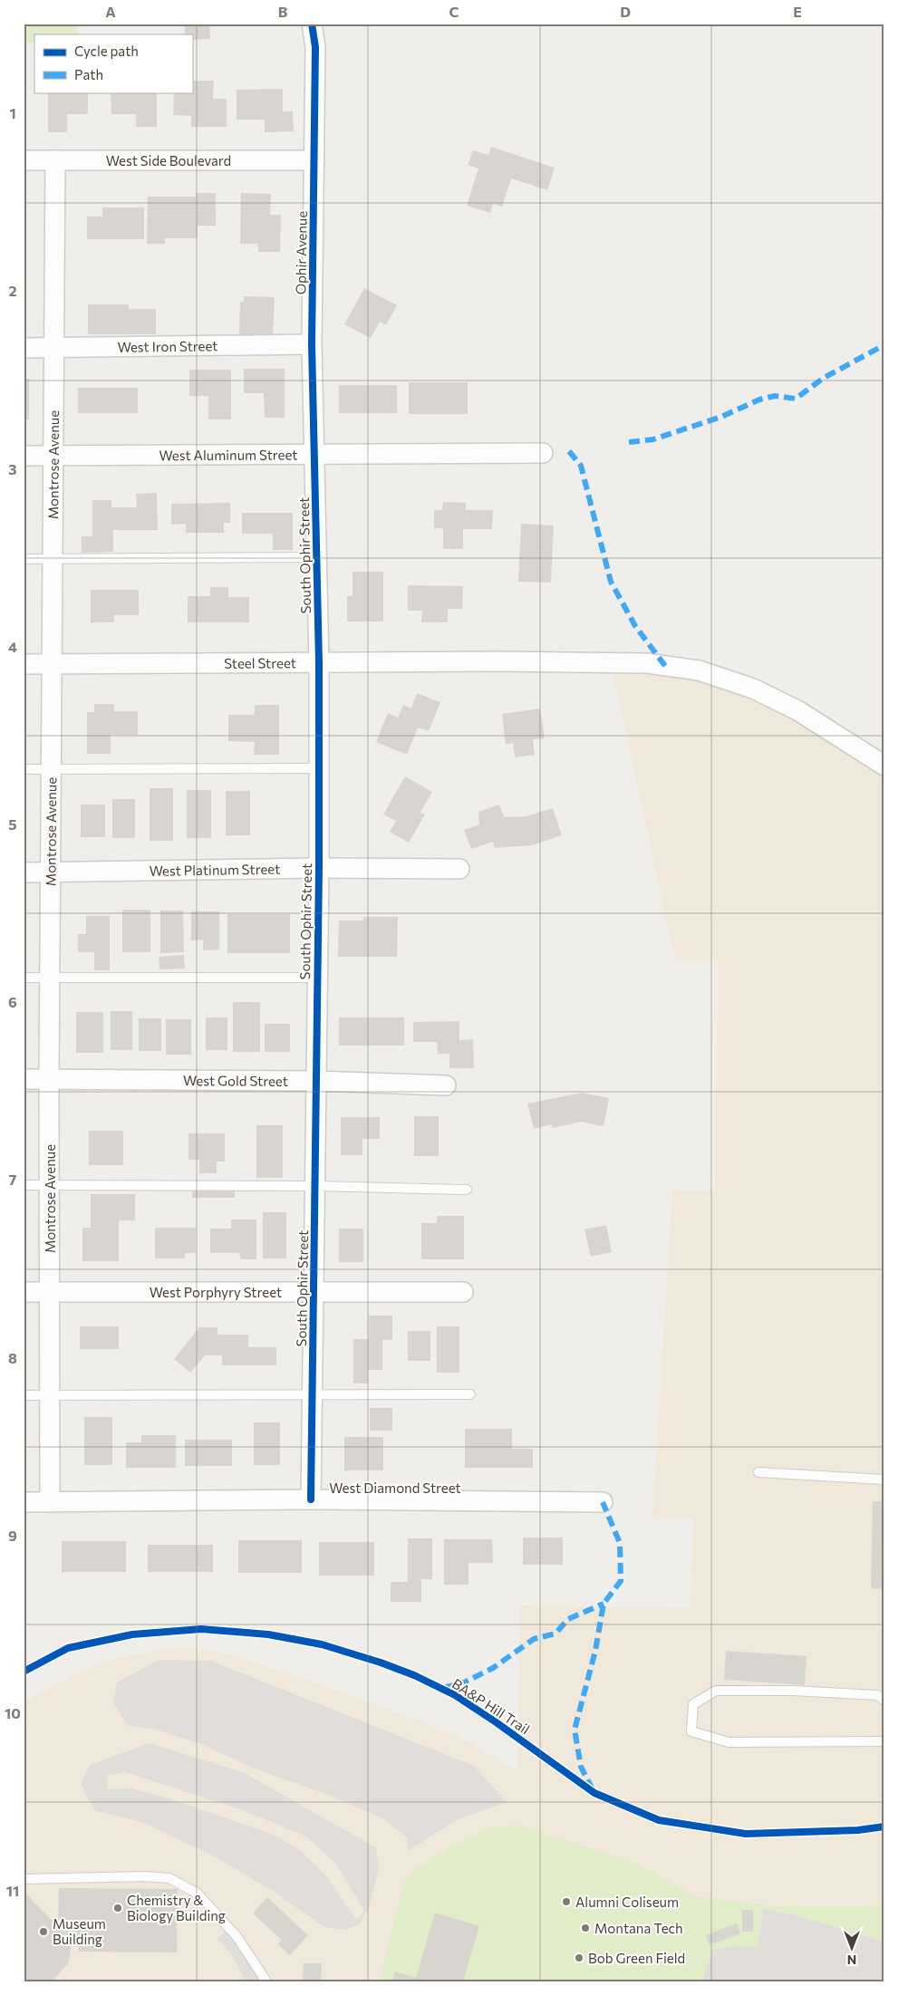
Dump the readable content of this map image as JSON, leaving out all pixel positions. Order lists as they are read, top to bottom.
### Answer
{
  "streets": {
    "street": [
      "West Side Boulevard",
      "Ophir Avenue",
      "West Iron Street",
      "West Aluminum Street",
      "Montrose Avenue",
      "South Ophir Street",
      "Steel Street",
      "West Platinum Street",
      "West Gold Street",
      "West Porphyry Street",
      "West Diamond Street"
    ],
    "cycle path": ["BA&P Hill Trail"]
  },
  "crossings": [
    ["West Side Boulevard", "Ophir Avenue"],
    ["West Side Boulevard", "Montrose Avenue"],
    ["Ophir Avenue", "West Iron Street"],
    ["Ophir Avenue", "South Ophir Street"],
    ["West Iron Street", "Montrose Avenue"],
    ["West Iron Street", "South Ophir Street"],
    ["West Aluminum Street", "Montrose Avenue"],
    ["West Aluminum Street", "South Ophir Street"],
    ["Montrose Avenue", "Steel Street"],
    ["Montrose Avenue", "West Platinum Street"],
    ["Montrose Avenue", "West Gold Street"],
    ["Montrose Avenue", "West Porphyry Street"],
    ["Montrose Avenue", "West Diamond Street"],
    ["South Ophir Street", "Steel Street"],
    ["South Ophir Street", "West Platinum Street"],
    ["South Ophir Street", "West Gold Street"],
    ["South Ophir Street", "West Porphyry Street"],
    ["South Ophir Street", "West Diamond Street"]
  ],
  "places": [
    "Alumni Coliseum",
    "Chemistry & Biology Building",
    "Montana Tech",
    "Museum Building",
    "Bob Green Field"
  ],
  "legend": ["Cycle path", "Path"],
  "north": "bottom",
  "grid": {
    "columns": [
      "A",
      "B",
      "C",
      "D",
      "E"
    ],
    "rows": [
      "1",
      "2",
      "3",
      "4",
      "5",
      "6",
      "7",
      "8",
      "9",
      "10",
      "11"
    ]
  }
}
